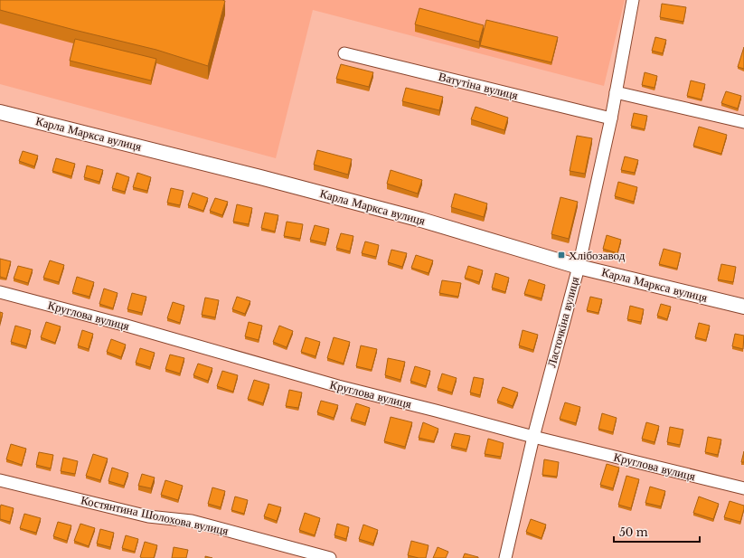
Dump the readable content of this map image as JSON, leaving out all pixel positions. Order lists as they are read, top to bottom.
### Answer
{
  "streets": {
    "street": [
      "Ватутіна вулиця",
      "Карла Маркса вулиця",
      "Круглова вулиця",
      "Ласточкіна вулиця",
      "Костянтина Шолохова вулиця"
    ]
  },
  "crossings": [
    ["Ватутіна вулиця", "Ласточкіна вулиця"],
    ["Карла Маркса вулиця", "Ласточкіна вулиця"],
    ["Круглова вулиця", "Ласточкіна вулиця"]
  ],
  "places": {
    "transit": ["Хлібозавод"]
  },
  "scale_bar": "50 m"
}
